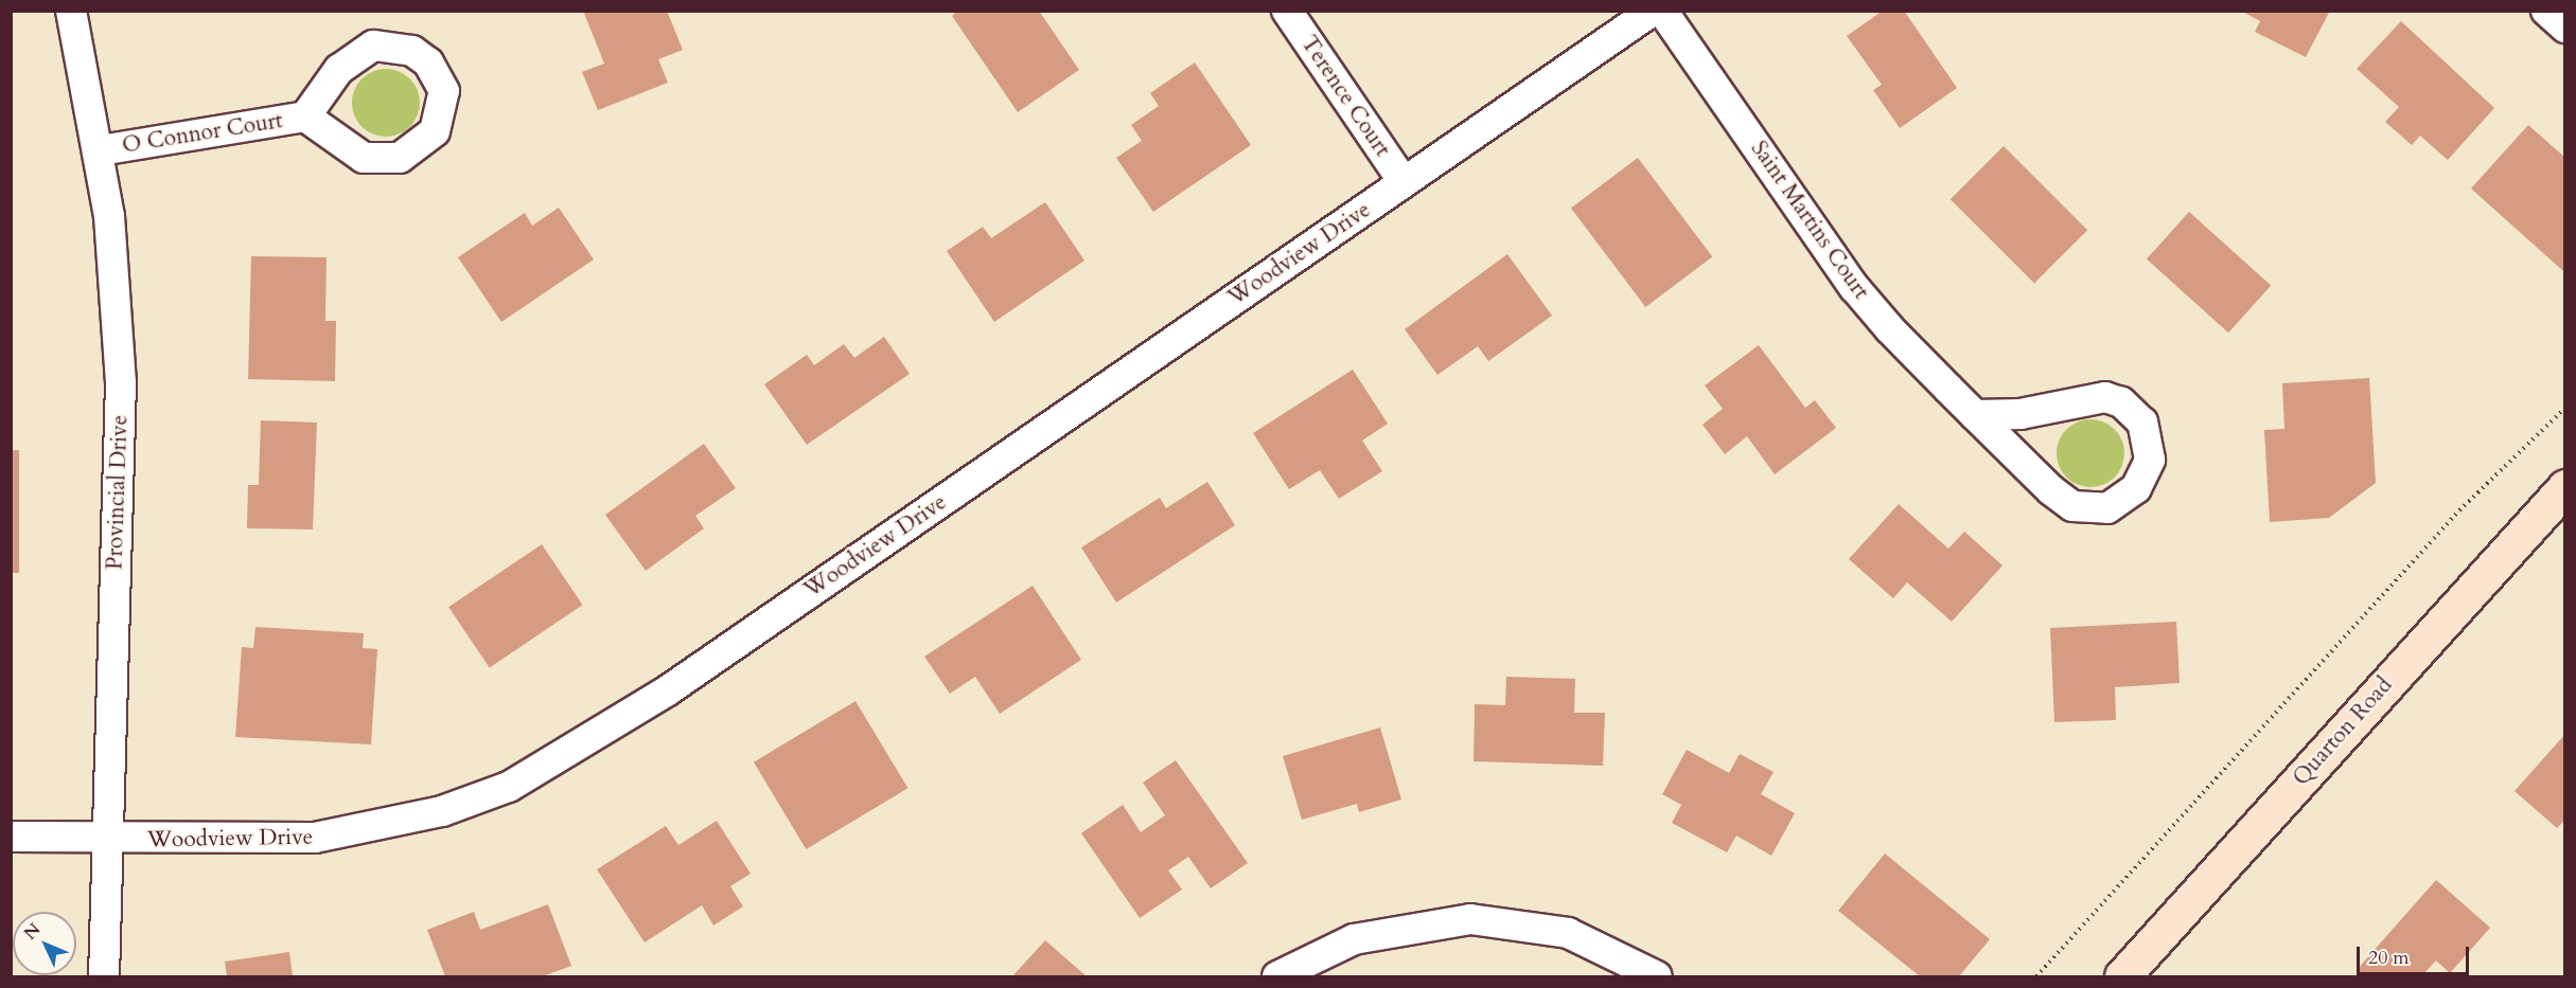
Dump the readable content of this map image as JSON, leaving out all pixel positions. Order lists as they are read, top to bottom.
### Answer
{
  "streets": {
    "street": [
      "Terence Court",
      "O Connor Court",
      "Saint Martins Court",
      "Woodview Drive",
      "Provincial Drive",
      "Quarton Road"
    ]
  },
  "crossings": [
    ["Terence Court", "Woodview Drive"],
    ["O Connor Court", "Provincial Drive"],
    ["Woodview Drive", "Provincial Drive"]
  ],
  "scale_bar": "20 m",
  "north": "top left"
}
